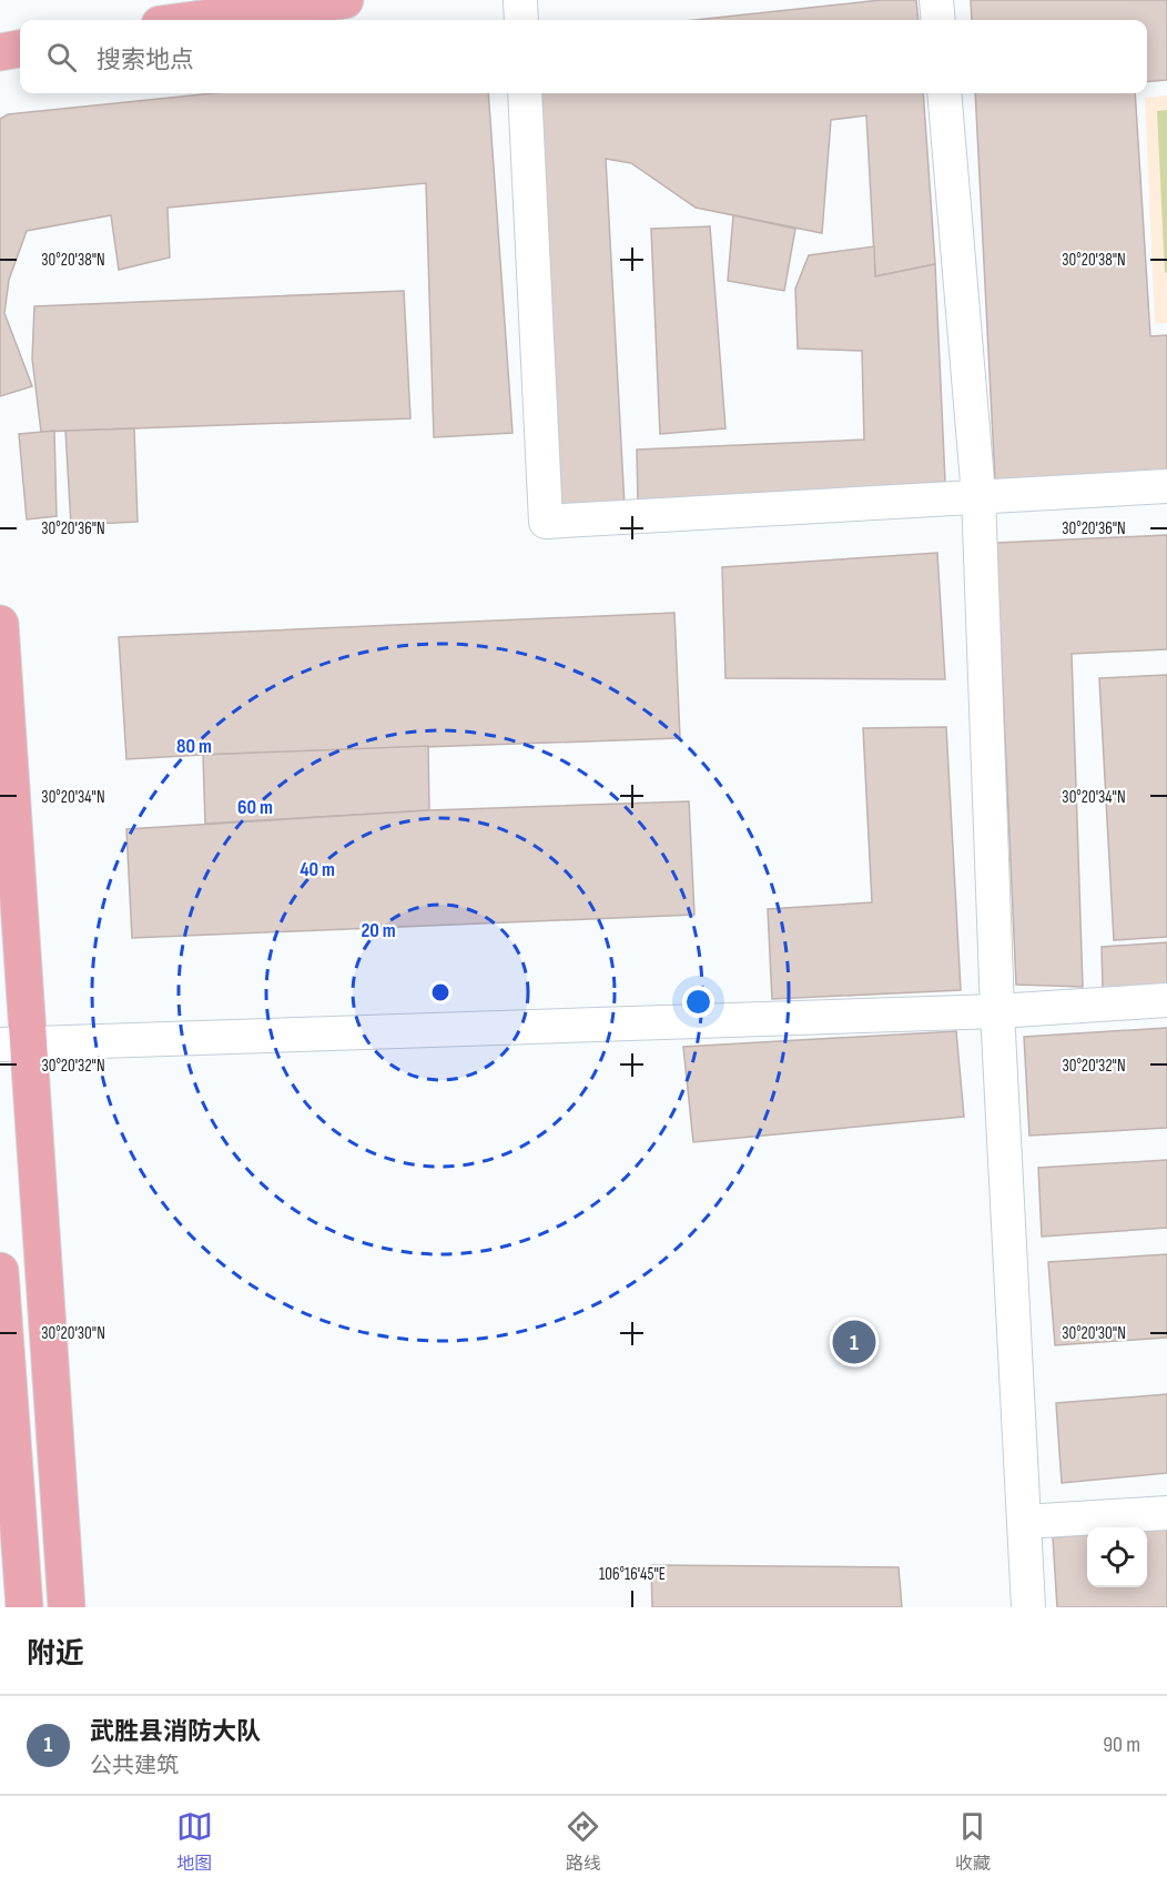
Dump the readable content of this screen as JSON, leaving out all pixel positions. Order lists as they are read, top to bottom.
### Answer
{
  "page": {
    "search": "搜索地点",
    "pins": "1",
    "heading": "附近",
    "list": [
      {
        "mark": "1",
        "name": "武胜县消防大队",
        "note": "公共建筑",
        "value": "90 m"
      }
    ],
    "nav": ["地图", "路线", "收藏"]
  },
  "coordinates": [
    "30°20'38\"N",
    "30°20'36\"N",
    "30°20'34\"N",
    "30°20'32\"N",
    "30°20'30\"N",
    "106°16'45\"E"
  ],
  "rings": [
    "80 m",
    "60 m",
    "40 m",
    "20 m"
  ]
}
